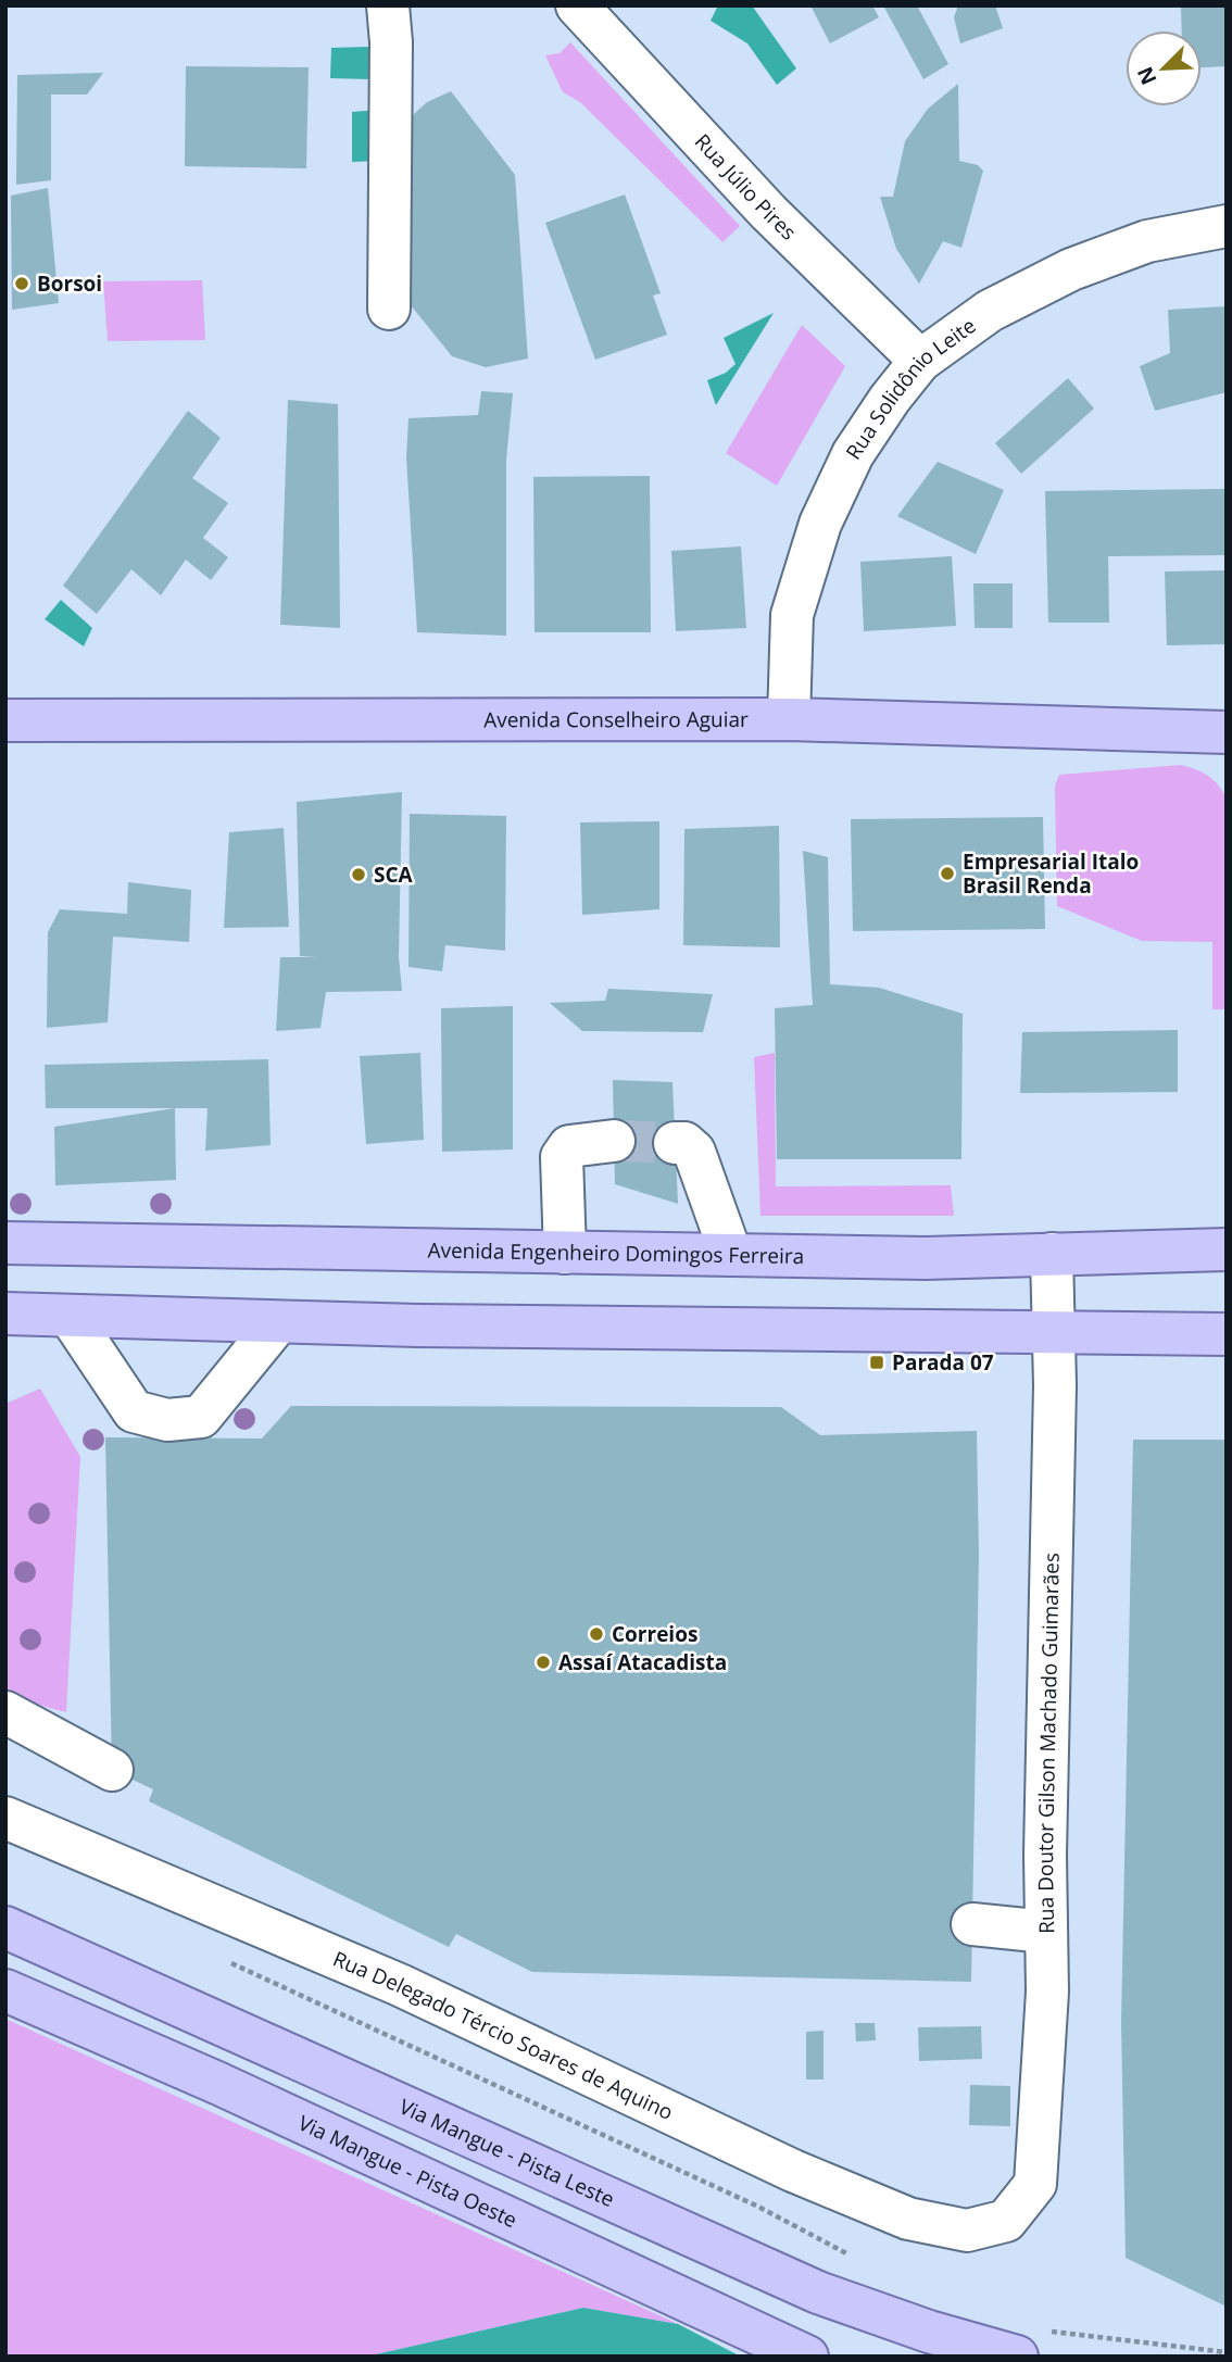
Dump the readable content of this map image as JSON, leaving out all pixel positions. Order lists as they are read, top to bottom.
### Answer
{
  "streets": {
    "main road": [
      "Avenida Conselheiro Aguiar",
      "Avenida Engenheiro Domingos Ferreira",
      "Via Mangue - Pista Leste",
      "Via Mangue - Pista Oeste"
    ],
    "street": [
      "Rua Júlio Pires",
      "Rua Solidônio Leite",
      "Rua Doutor Gilson Machado Guimarães",
      "Rua Delegado Tércio Soares de Aquino"
    ]
  },
  "crossings": [
    ["Rua Júlio Pires", "Rua Solidônio Leite"],
    ["Rua Solidônio Leite", "Avenida Conselheiro Aguiar"],
    ["Avenida Engenheiro Domingos Ferreira", "Rua Doutor Gilson Machado Guimarães"],
    ["Rua Doutor Gilson Machado Guimarães", "Rua Delegado Tércio Soares de Aquino"]
  ],
  "places": {
    "other": [
      "Borsoi",
      "Empresarial Italo Brasil Renda",
      "SCA",
      "Correios",
      "Assaí Atacadista"
    ],
    "transit": ["Parada 07"]
  },
  "north": "bottom left"
}
